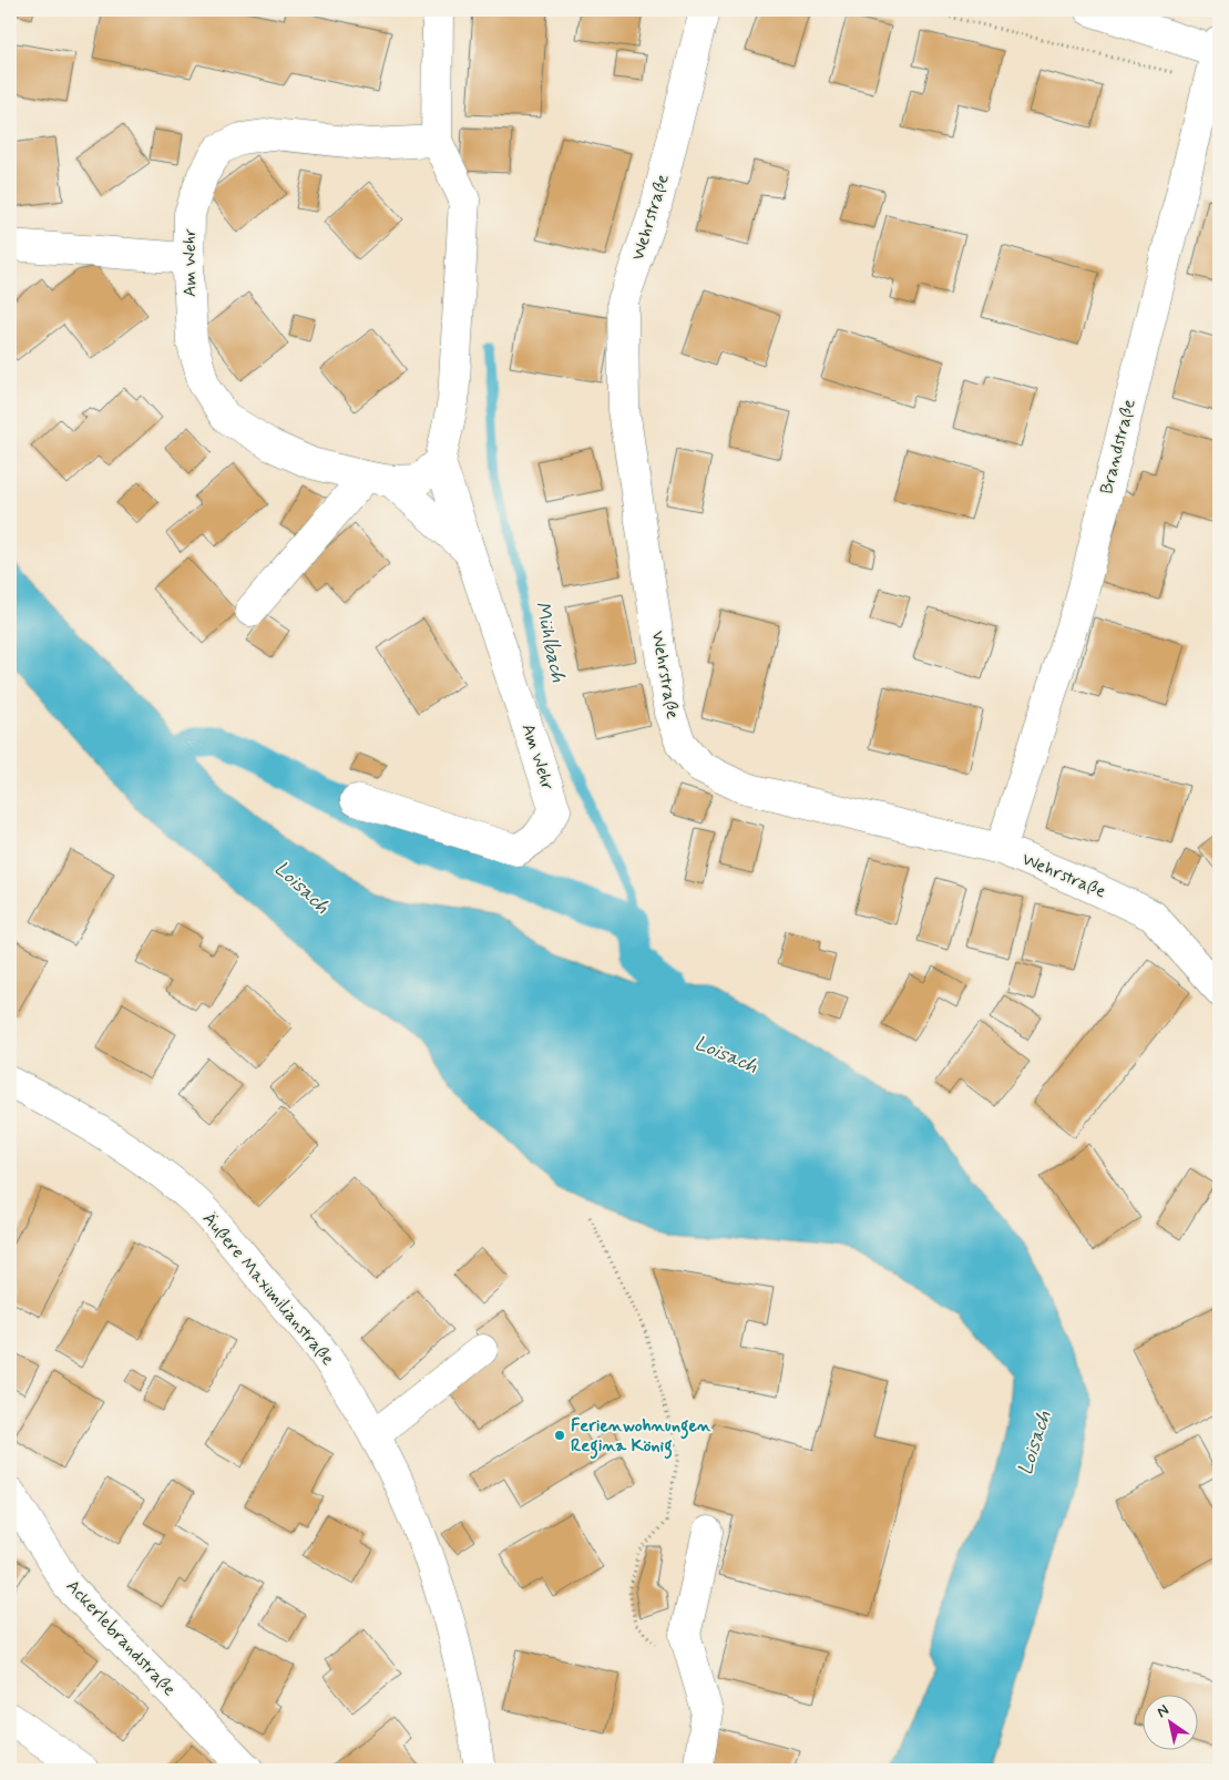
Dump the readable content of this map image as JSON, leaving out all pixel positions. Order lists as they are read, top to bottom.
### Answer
{
  "streets": {
    "street": [
      "Wehrstraße",
      "Am Wehr",
      "Brandstraße",
      "Äußere Maximilianstraße",
      "Ackerlebrandstraße"
    ]
  },
  "crossings": [
    ["Wehrstraße", "Brandstraße"]
  ],
  "water": ["Mühlbach", "Loisach"],
  "places": ["Ferienwohnungen Regina König"],
  "north": "top left"
}
